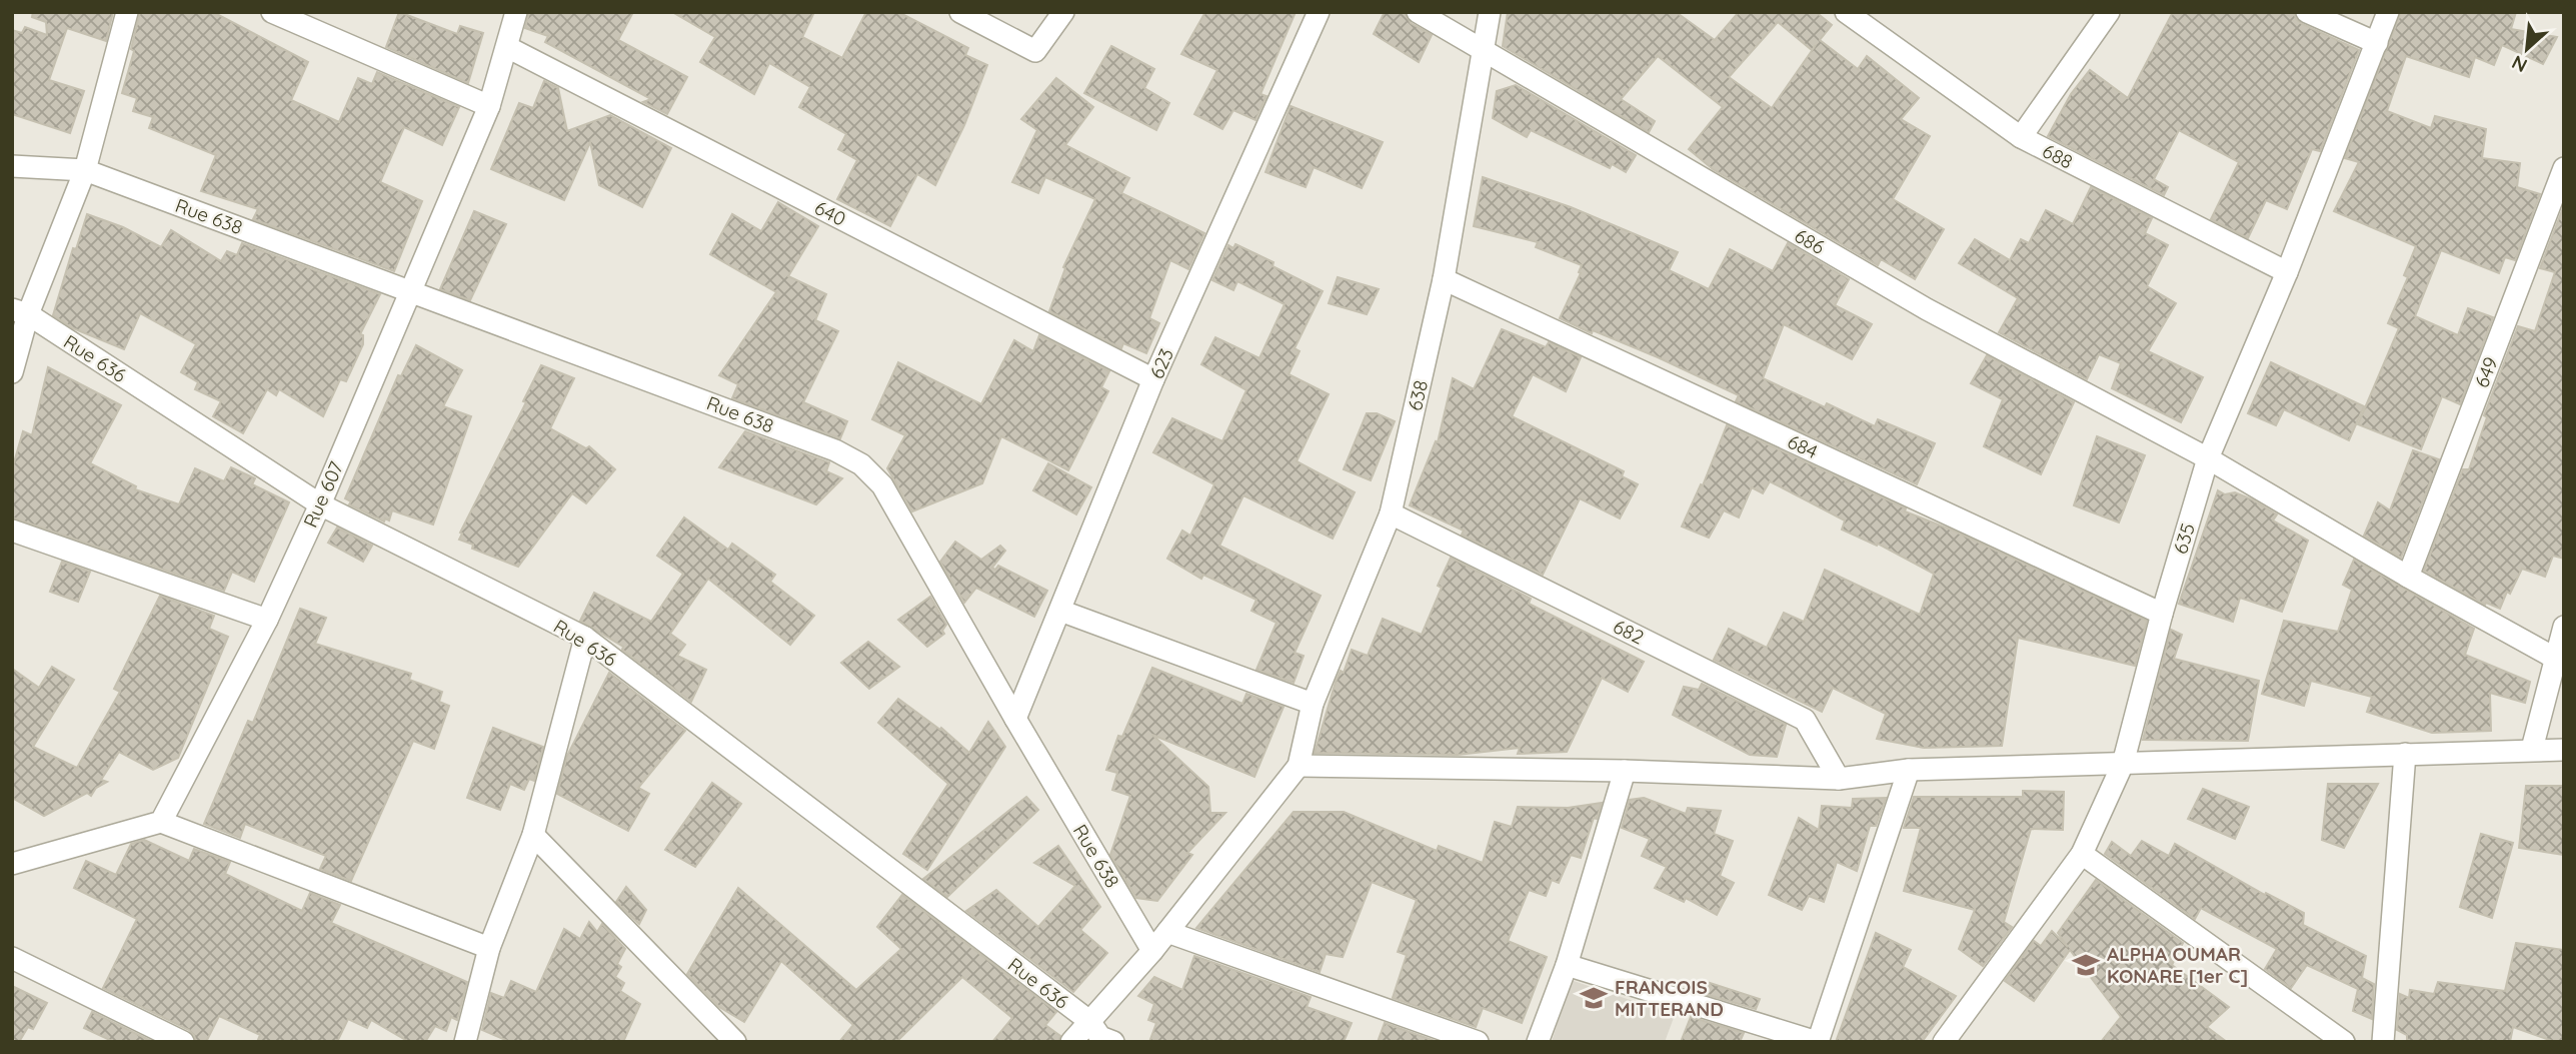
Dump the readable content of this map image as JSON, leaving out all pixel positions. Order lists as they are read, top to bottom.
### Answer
{
  "streets": {
    "street": [
      "688",
      "640",
      "Rue 638",
      "686",
      "Rue 636",
      "623",
      "649",
      "638",
      "684",
      "Rue 607",
      "635",
      "682"
    ]
  },
  "crossings": [
    ["688", "635"],
    ["640", "623"],
    ["640", "Rue 607"],
    ["Rue 638", "623"],
    ["Rue 638", "Rue 607"],
    ["686", "649"],
    ["686", "638"],
    ["686", "635"],
    ["Rue 636", "Rue 607"],
    ["638", "684"],
    ["638", "682"],
    ["684", "635"]
  ],
  "places": {
    "school or university": ["ALPHA OUMAR KONARE [1er C]", "FRANCOIS MITTERAND"]
  },
  "north": "bottom left"
}
